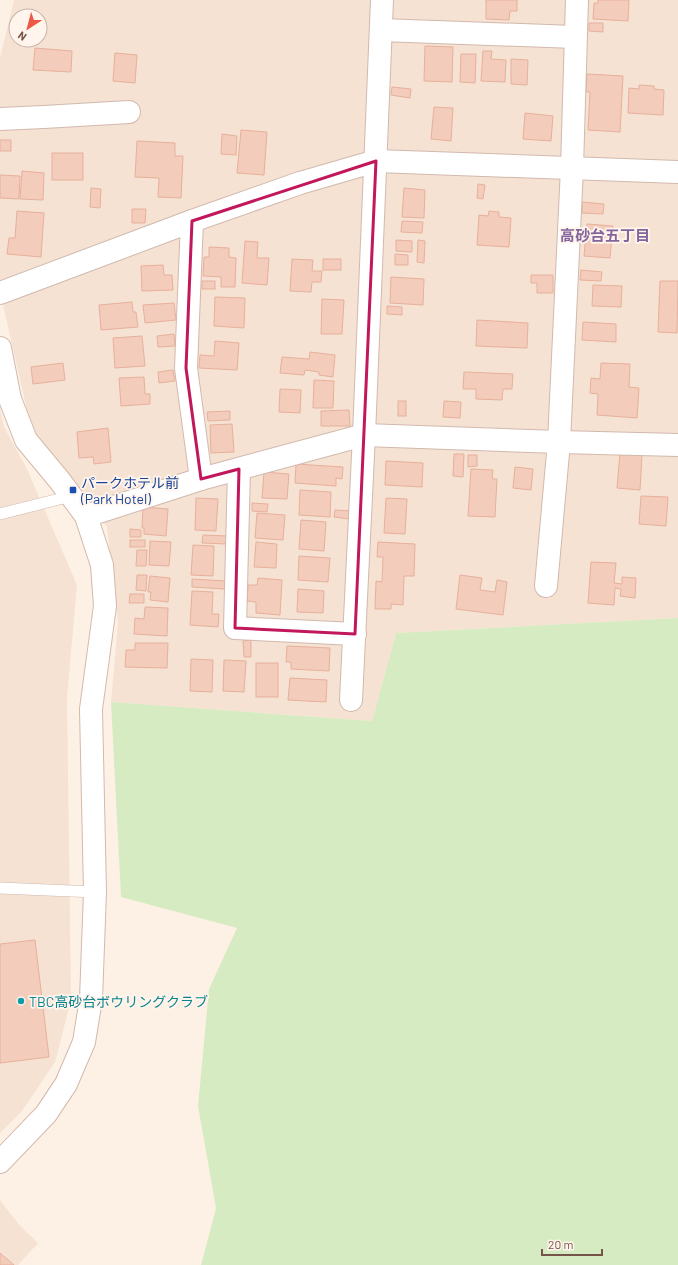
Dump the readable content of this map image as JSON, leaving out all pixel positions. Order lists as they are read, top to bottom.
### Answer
{
  "districts": ["高砂台五丁目"],
  "places": {
    "transit": ["パークホテル前 (Park Hotel)"],
    "other": ["TBC高砂台ボウリングクラブ"]
  },
  "scale_bar": "20 m",
  "north": "bottom left"
}
